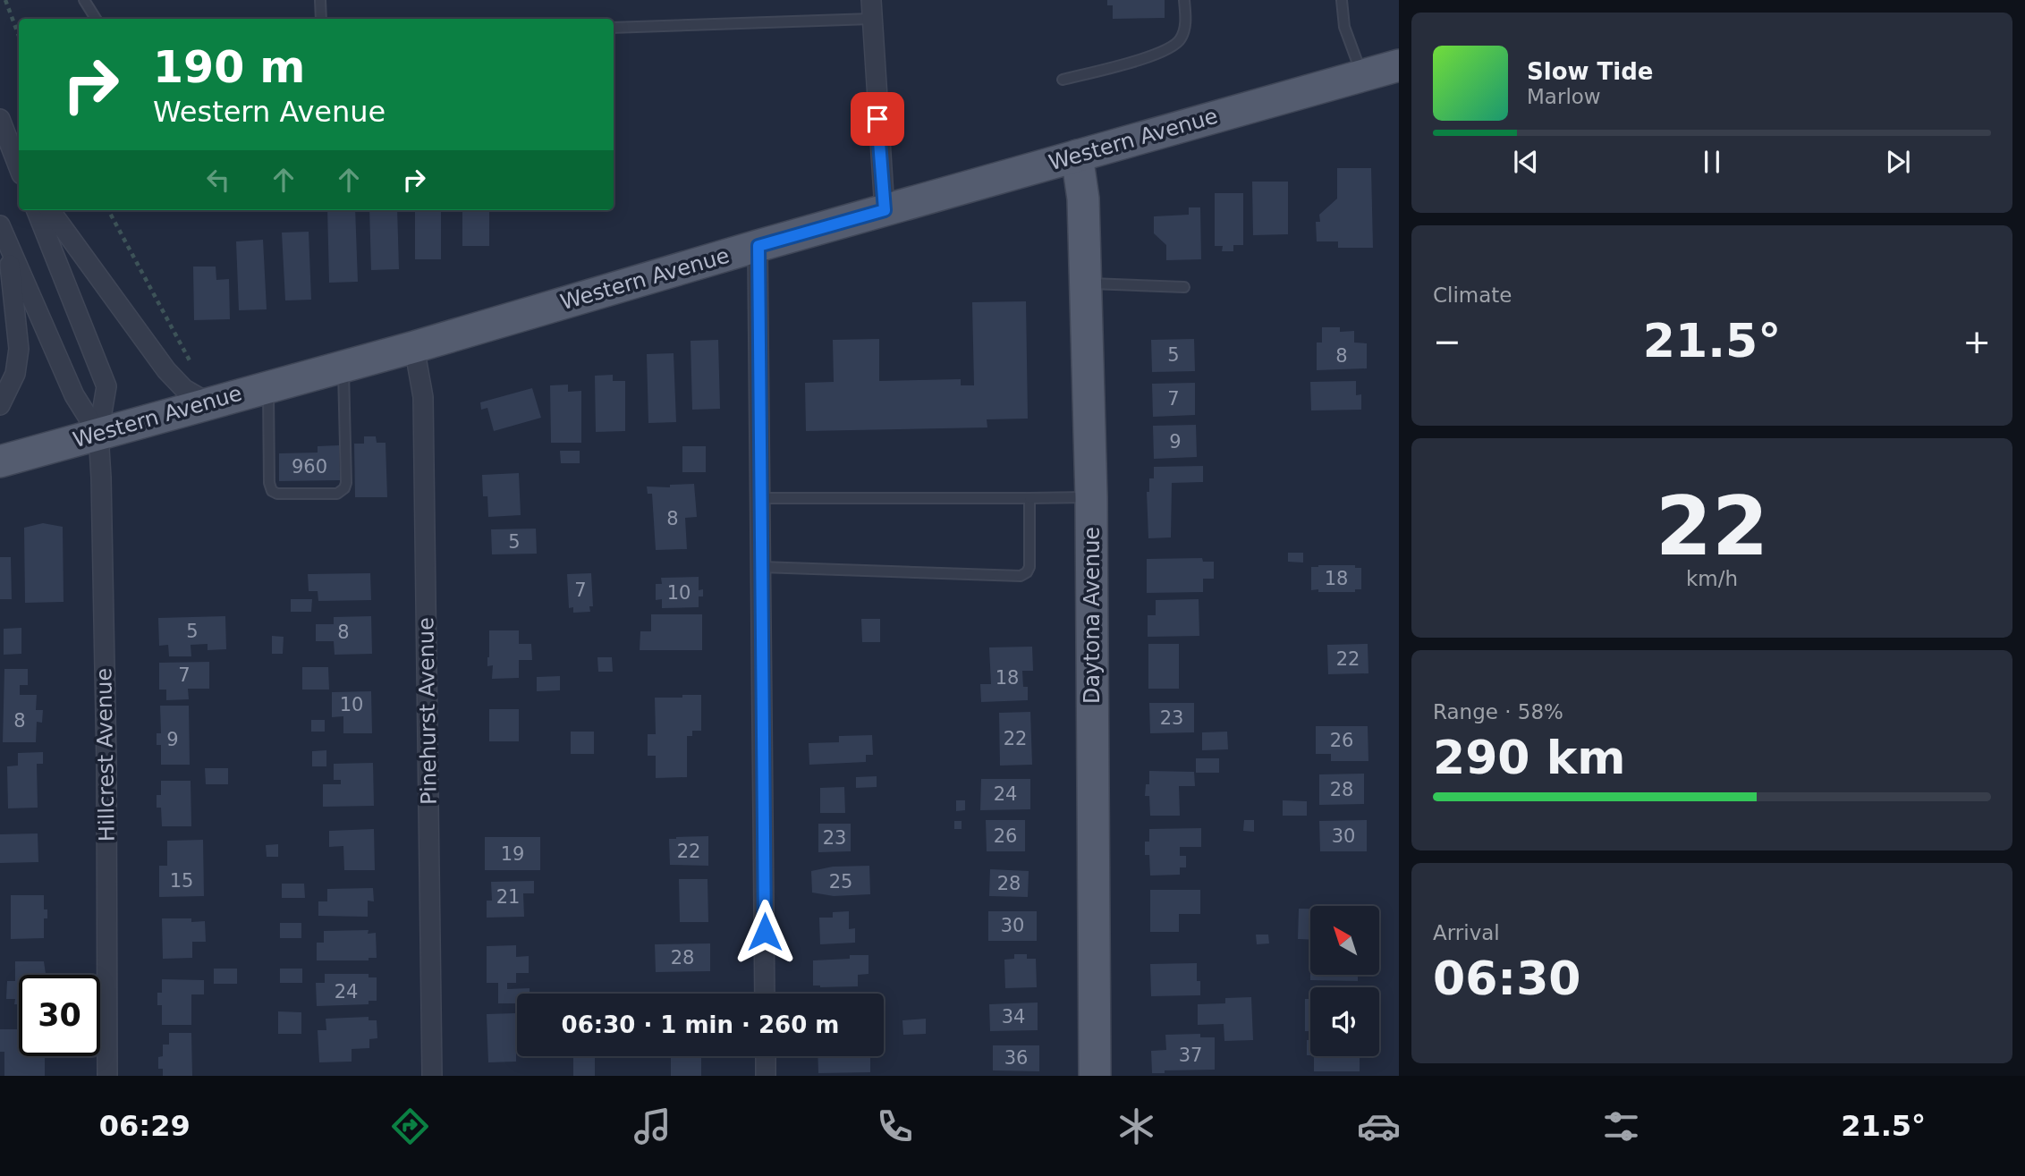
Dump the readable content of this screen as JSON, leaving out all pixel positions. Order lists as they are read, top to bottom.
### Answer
{
  "streets": {
    "main road": ["Western Avenue", "Daytona Avenue"],
    "street": ["Pinehurst Avenue", "Hillcrest Avenue"]
  },
  "crossings": [
    ["Western Avenue", "Daytona Avenue"],
    ["Western Avenue", "Pinehurst Avenue"],
    ["Western Avenue", "Hillcrest Avenue"]
  ],
  "house_numbers": [
    "5",
    "8",
    "7",
    "9",
    "960",
    "8",
    "5",
    "18",
    "7",
    "10",
    "5",
    "8",
    "22",
    "7",
    "18",
    "10",
    "23",
    "8",
    "22",
    "9",
    "26",
    "28",
    "24",
    "26",
    "30",
    "23",
    "22",
    "19",
    "15",
    "25",
    "28",
    "21",
    "30",
    "28",
    "24",
    "34",
    "37",
    "36"
  ],
  "north": "top left",
  "page": {
    "turn": ["190 m", "Western Avenue"],
    "song": ["Slow Tide", "Marlow"],
    "tile": [
      "Climate",
      ["22", "km/h"],
      ["Range · 58%", "290 km"],
      ["Arrival", "06:30"]
    ],
    "heat": ["−", "21.5°", "+"],
    "limit": "30",
    "trip": "06:30 · 1 min · 260 m",
    "tabs": ["06:29", "21.5°"]
  }
}
